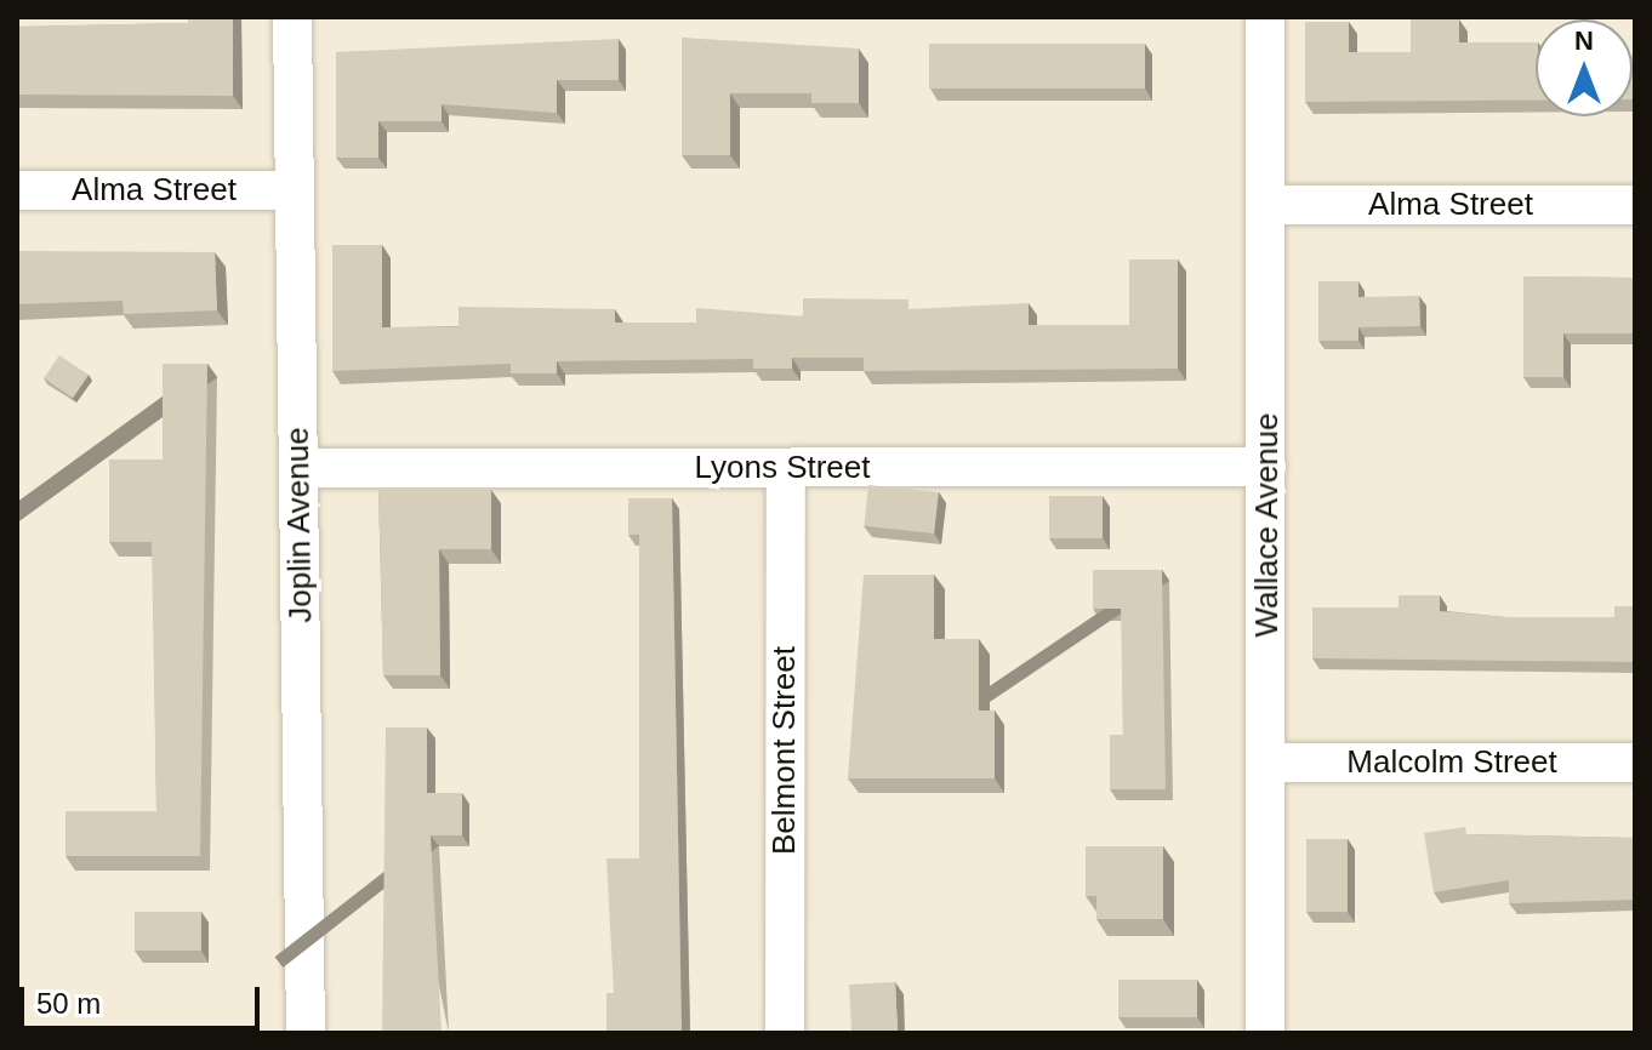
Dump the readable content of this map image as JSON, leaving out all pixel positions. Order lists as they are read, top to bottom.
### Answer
{
  "streets": {
    "street": [
      "Alma Street",
      "Lyons Street",
      "Joplin Avenue",
      "Wallace Avenue",
      "Belmont Street",
      "Malcolm Street"
    ]
  },
  "crossings": [
    ["Alma Street", "Joplin Avenue"],
    ["Alma Street", "Wallace Avenue"],
    ["Lyons Street", "Joplin Avenue"],
    ["Lyons Street", "Wallace Avenue"],
    ["Lyons Street", "Belmont Street"],
    ["Wallace Avenue", "Malcolm Street"]
  ],
  "scale_bar": "50 m",
  "north": "top"
}
